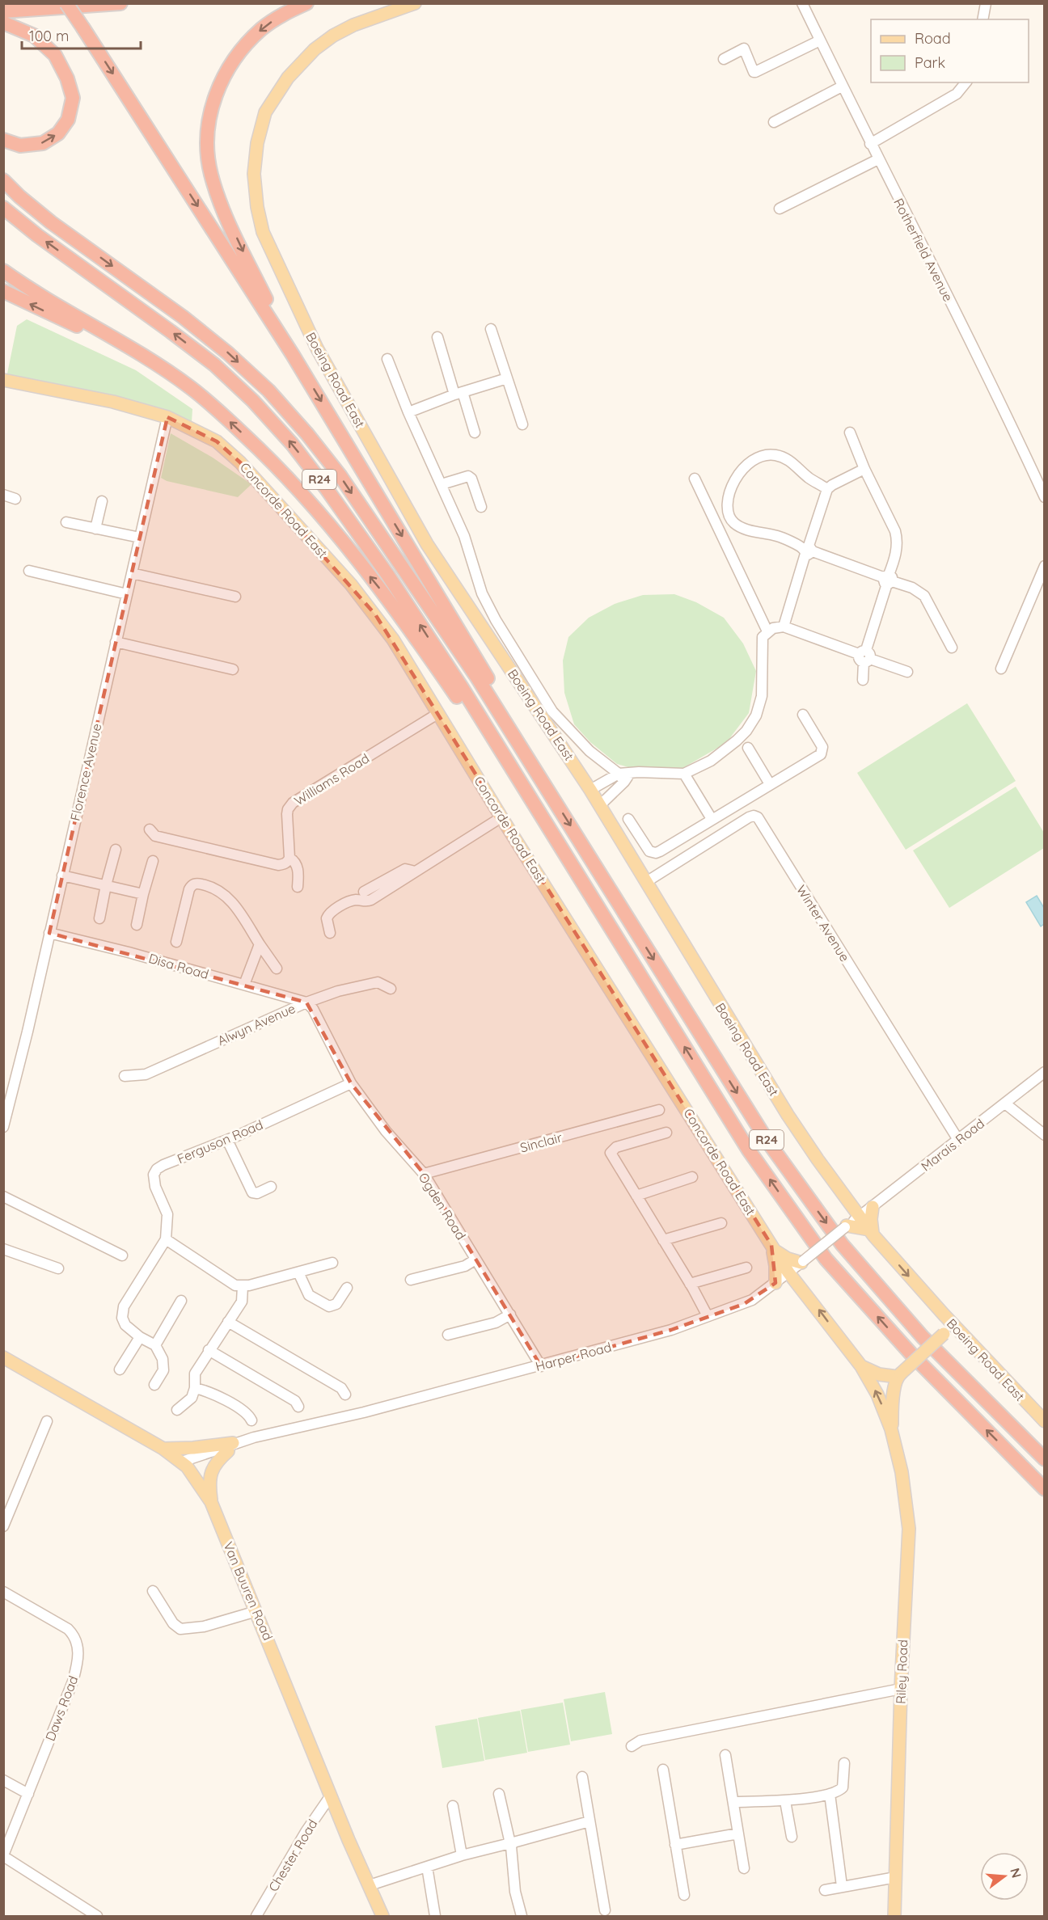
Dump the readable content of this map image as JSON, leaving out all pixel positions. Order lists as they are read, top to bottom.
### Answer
{
  "streets": {
    "highway": ["R24"],
    "main road": [
      "Boeing Road East",
      "Concorde Road East",
      "Van Buuren Road",
      "Riley Road"
    ],
    "street": [
      "Rotherfield Avenue",
      "Florence Avenue",
      "Williams Road",
      "Winter Avenue",
      "Disa Road",
      "Alwyn Avenue",
      "Ferguson Road",
      "Sinclair",
      "Marais Road",
      "Ogden Road",
      "Harper Road",
      "Daws Road",
      "Chester Road"
    ]
  },
  "crossings": [
    ["Boeing Road East", "Winter Avenue"],
    ["Boeing Road East", "Marais Road"],
    ["Boeing Road East", "Harper Road"],
    ["Concorde Road East", "Florence Avenue"],
    ["Concorde Road East", "Williams Road"],
    ["Concorde Road East", "Harper Road"],
    ["Concorde Road East", "Riley Road"],
    ["Florence Avenue", "Disa Road"],
    ["Winter Avenue", "Marais Road"],
    ["Disa Road", "Alwyn Avenue"],
    ["Disa Road", "Ogden Road"],
    ["Alwyn Avenue", "Ogden Road"],
    ["Ferguson Road", "Ogden Road"],
    ["Sinclair", "Ogden Road"],
    ["Marais Road", "Harper Road"],
    ["Ogden Road", "Harper Road"],
    ["Harper Road", "Van Buuren Road"],
    ["Van Buuren Road", "Chester Road"]
  ],
  "legend": ["Road", "Park"],
  "scale_bar": "100 m",
  "north": "right"
}
